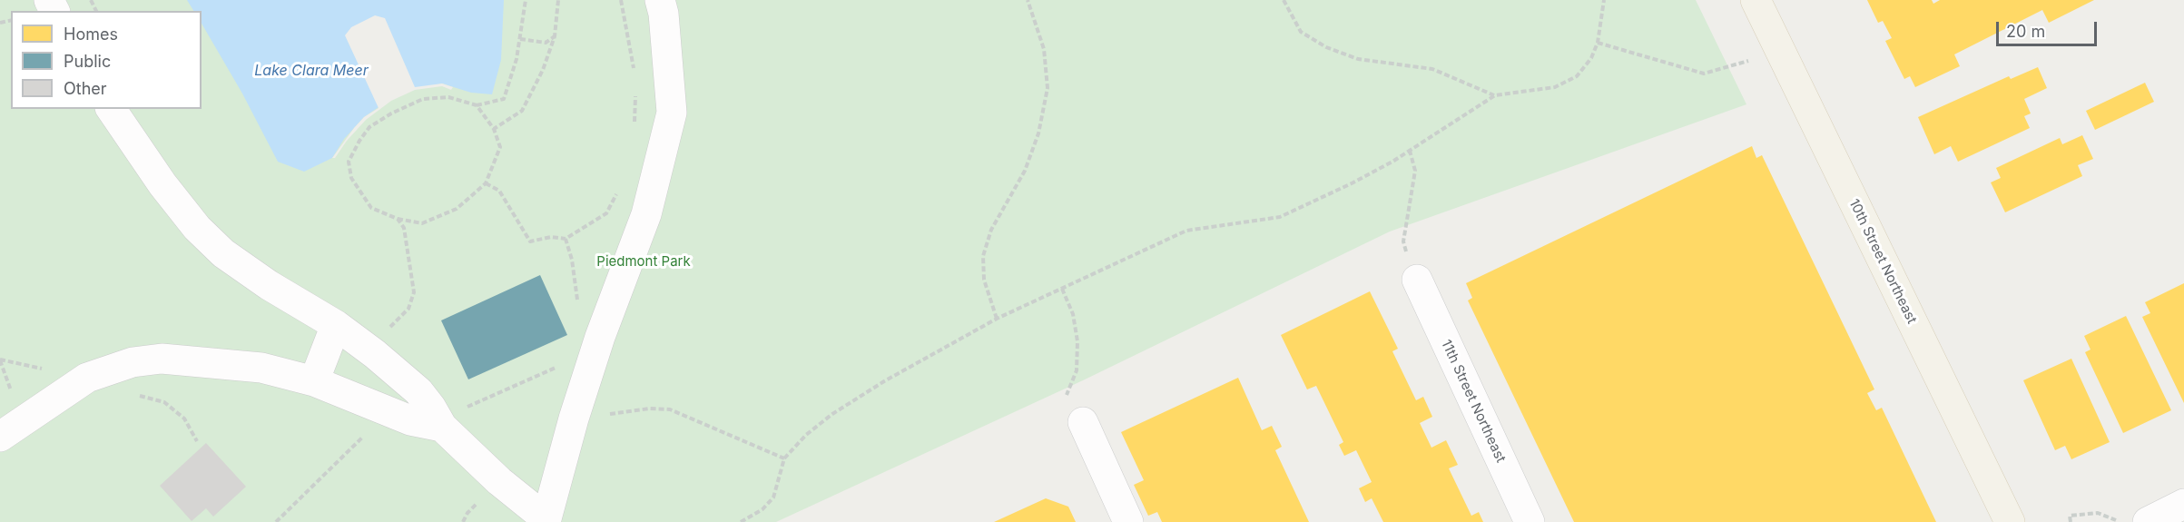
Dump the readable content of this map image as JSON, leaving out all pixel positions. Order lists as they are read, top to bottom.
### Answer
{
  "streets": {
    "main road": ["10th Street Northeast"],
    "street": ["11th Street Northeast"]
  },
  "water": ["Lake Clara Meer"],
  "parks": ["Piedmont Park"],
  "legend": ["Homes", "Public", "Other"],
  "scale_bar": "20 m"
}
